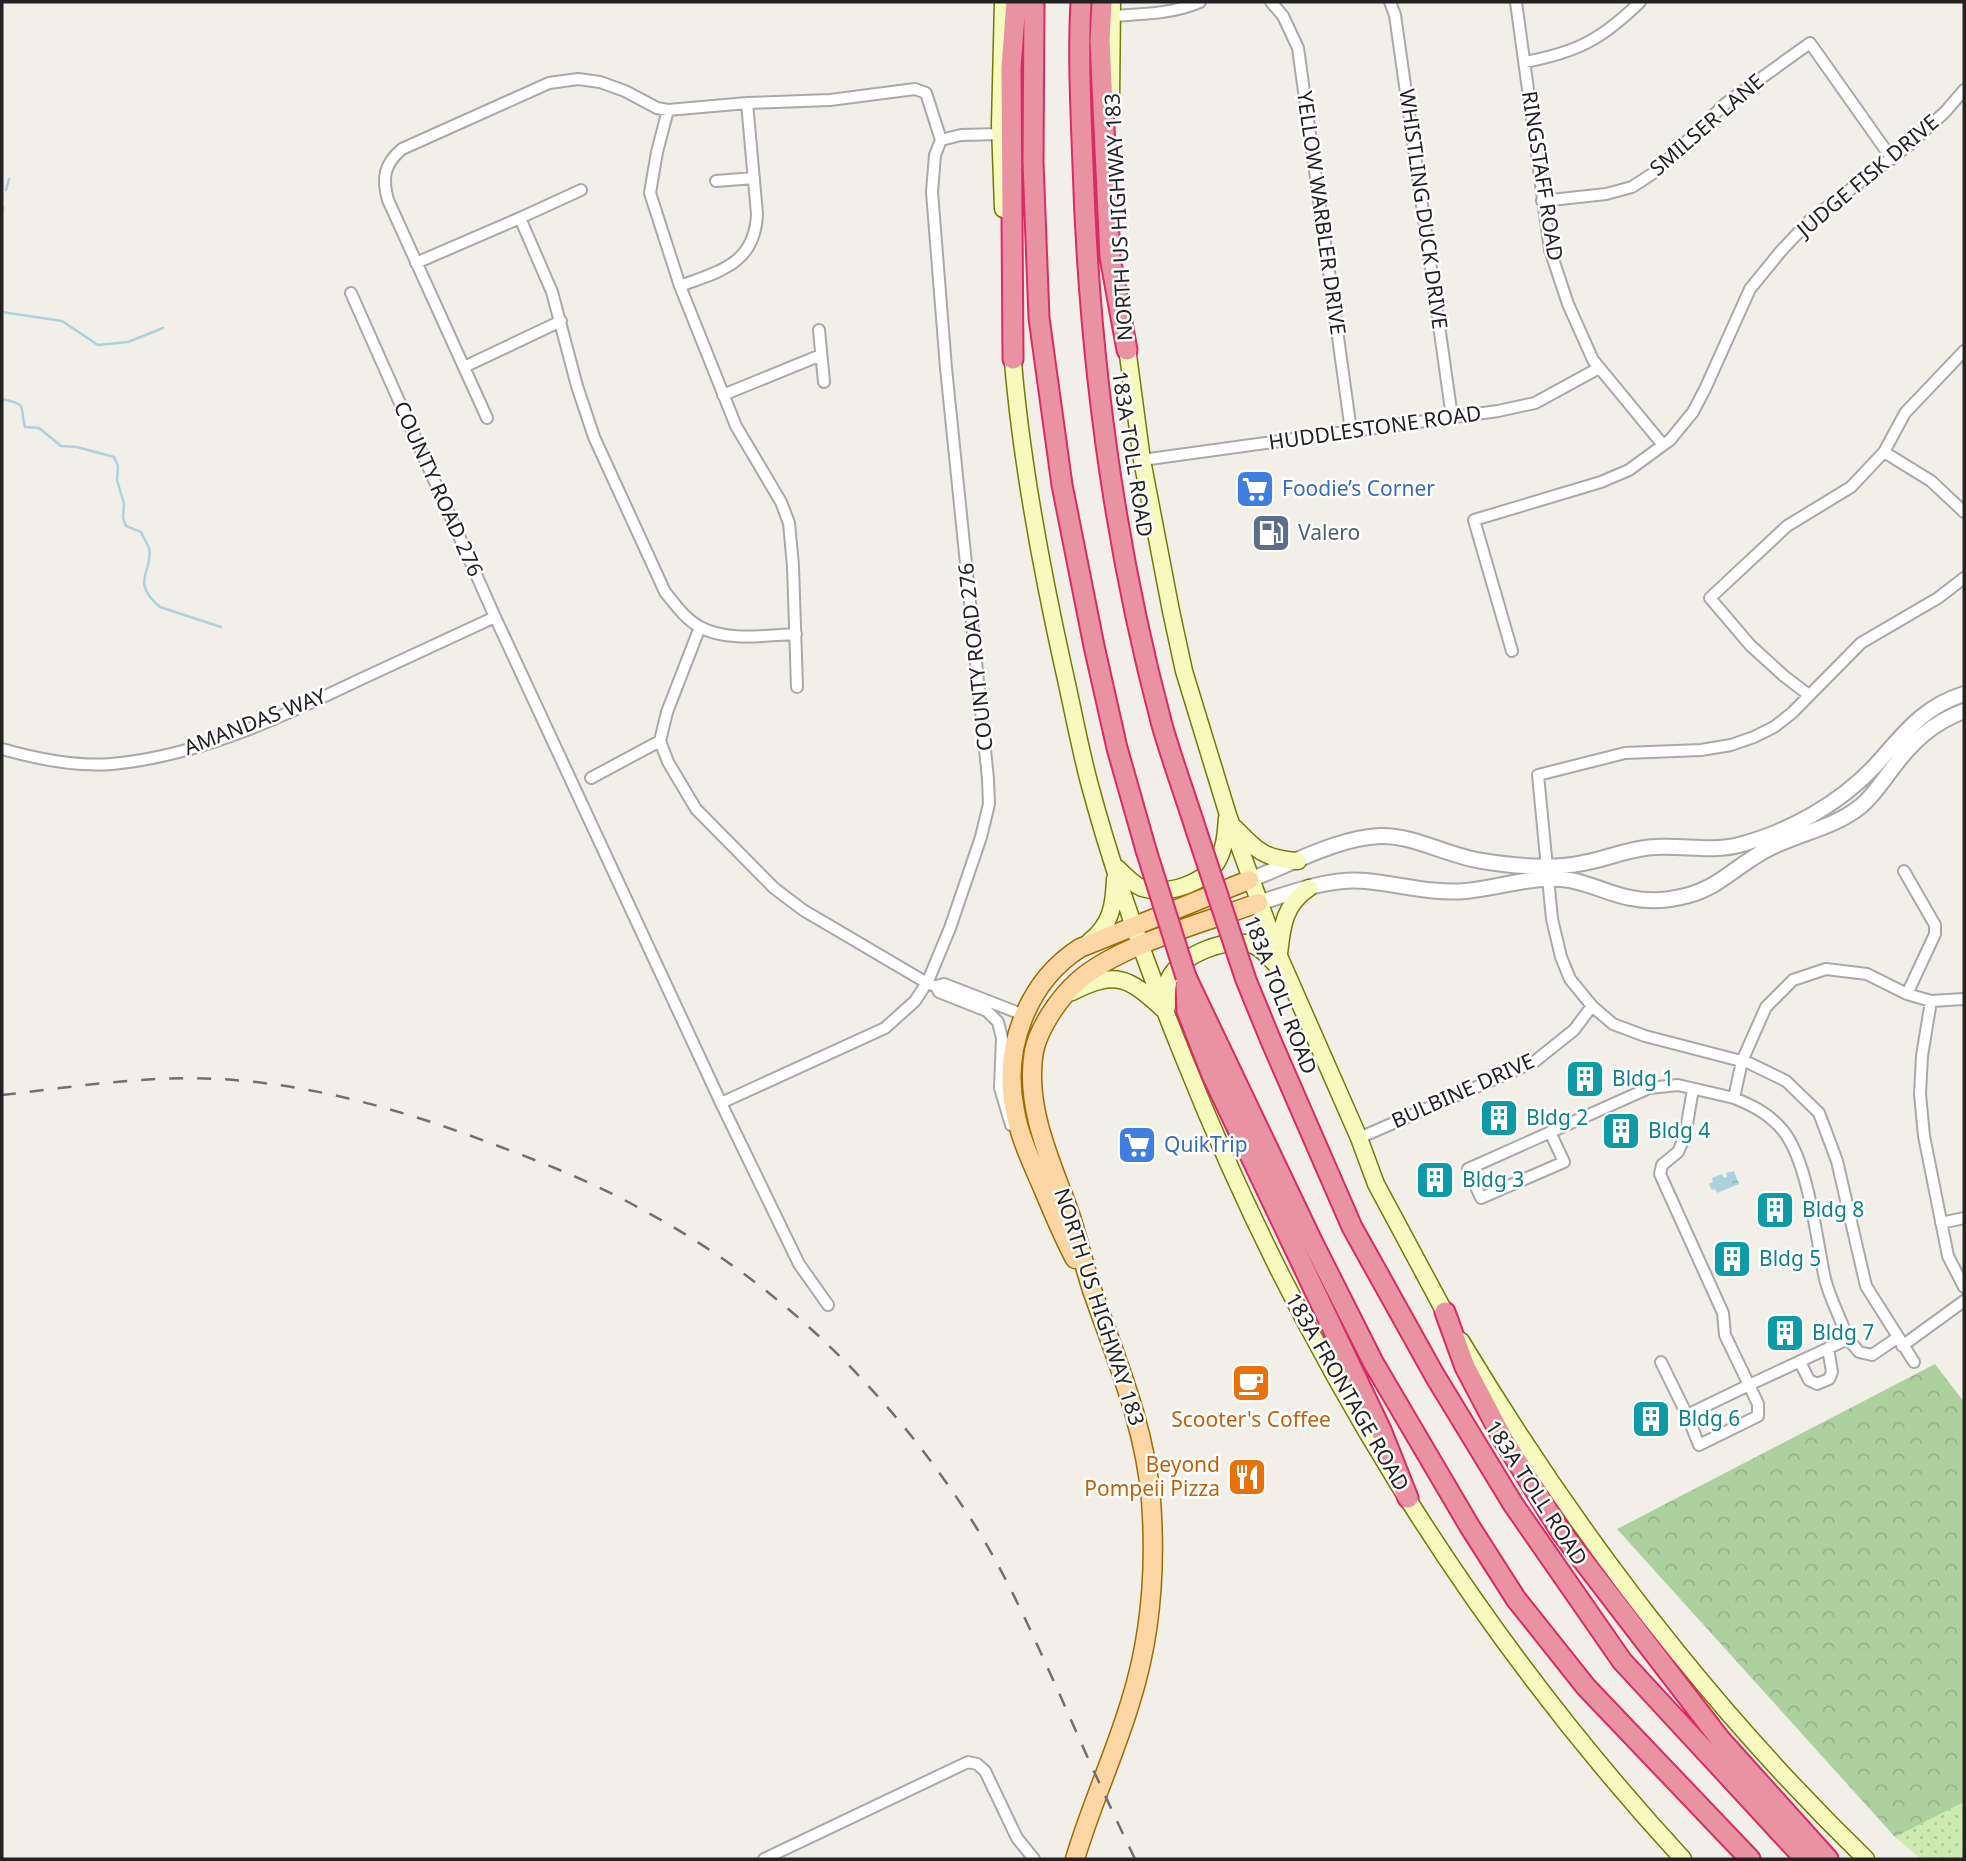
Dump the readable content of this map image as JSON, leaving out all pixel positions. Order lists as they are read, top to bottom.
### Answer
{
  "streets": {
    "highway": ["183A TOLL ROAD"],
    "main road": ["NORTH US HIGHWAY 183", "183A FRONTAGE ROAD"],
    "street": [
      "SMILSER LANE",
      "RINGSTAFF ROAD",
      "JUDGE FISK DRIVE",
      "WHISTLING DUCK DRIVE",
      "YELLOW WARBLER DRIVE",
      "HUDDLESTONE ROAD",
      "COUNTY ROAD 276",
      "AMANDAS WAY",
      "BULBINE DRIVE"
    ]
  },
  "crossings": [
    ["SMILSER LANE", "RINGSTAFF ROAD"],
    ["SMILSER LANE", "JUDGE FISK DRIVE"],
    ["RINGSTAFF ROAD", "JUDGE FISK DRIVE"],
    ["RINGSTAFF ROAD", "HUDDLESTONE ROAD"],
    ["WHISTLING DUCK DRIVE", "HUDDLESTONE ROAD"],
    ["YELLOW WARBLER DRIVE", "HUDDLESTONE ROAD"],
    ["NORTH US HIGHWAY 183", "HUDDLESTONE ROAD"],
    ["NORTH US HIGHWAY 183", "183A FRONTAGE ROAD"],
    ["COUNTY ROAD 276", "AMANDAS WAY"]
  ],
  "places": {
    "supermarket": ["Foodie’s Corner", "QuikTrip"],
    "fuel station": ["Valero"],
    "building": [
      "Bldg 1",
      "Bldg 2",
      "Bldg 4",
      "Bldg 3",
      "Bldg 8",
      "Bldg 5",
      "Bldg 7",
      "Bldg 6"
    ],
    "cafe": ["Scooter's Coffee"],
    "restaurant": ["Beyond Pompeii Pizza"]
  }
}
